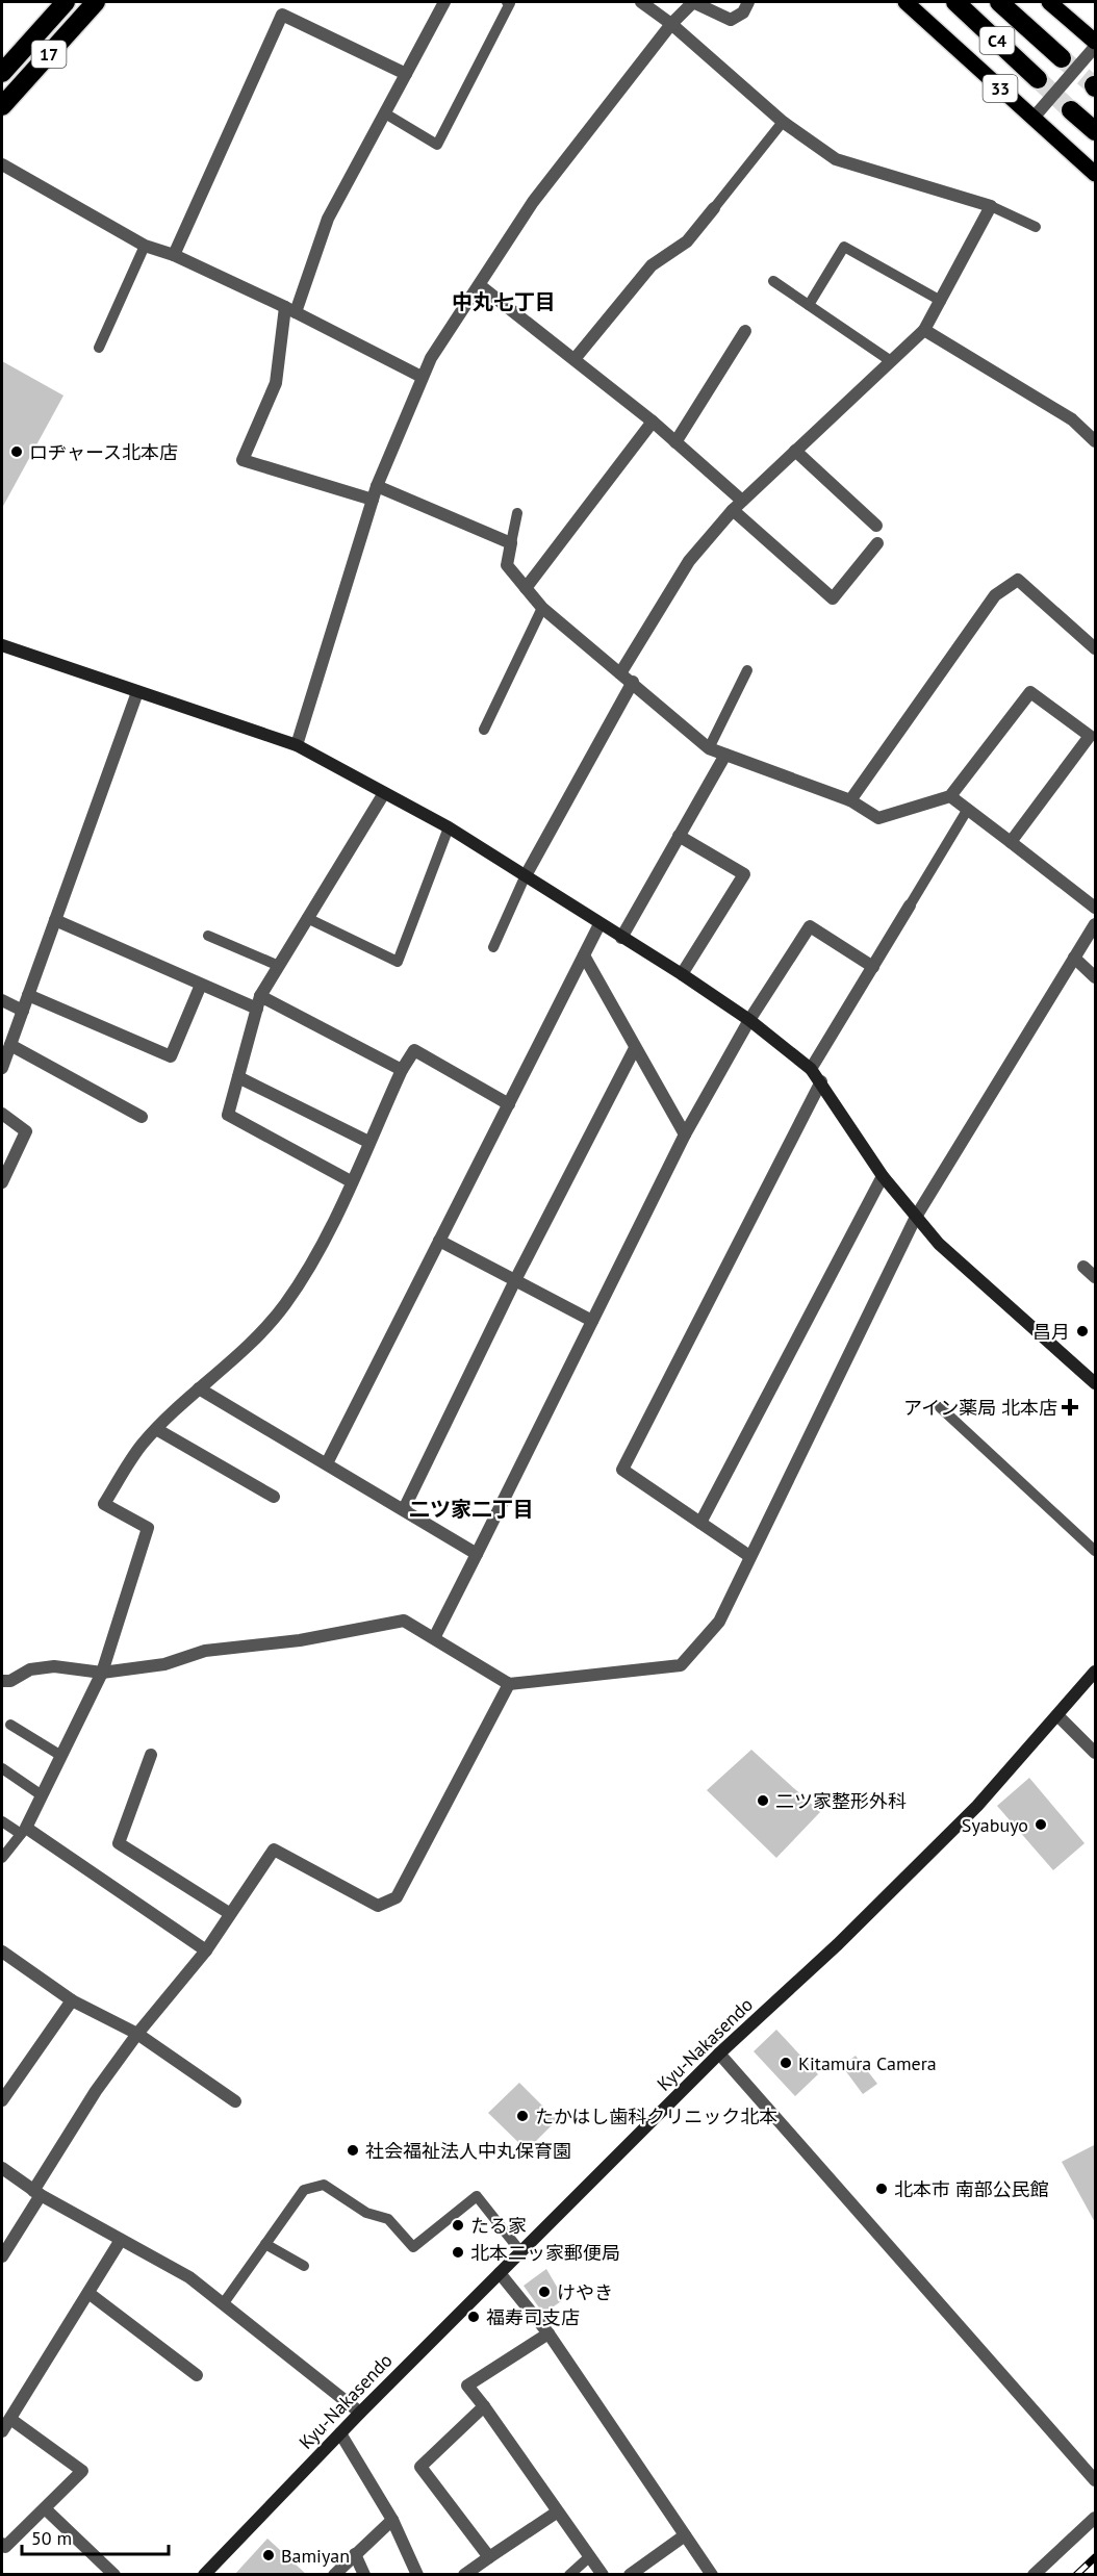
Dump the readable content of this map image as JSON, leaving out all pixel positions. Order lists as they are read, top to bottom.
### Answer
{
  "streets": {
    "highway": ["C4", "17"],
    "main road": ["33"],
    "street": ["Kyu-Nakasendo"]
  },
  "districts": ["中丸七丁目", "二ツ家二丁目"],
  "places": {
    "other": [
      "ロヂャース北本店",
      "昌月",
      "二ツ家整形外科",
      "Syabuyo",
      "Kitamura Camera",
      "たかはし歯科クリニック北本",
      "社会福祉法人中丸保育園",
      "北本市 南部公民館",
      "たる家",
      "北本二ッ家郵便局",
      "けやき",
      "福寿司支店",
      "Bamiyan"
    ],
    "health": ["アイン薬局 北本店"]
  },
  "scale_bar": "50 m"
}
